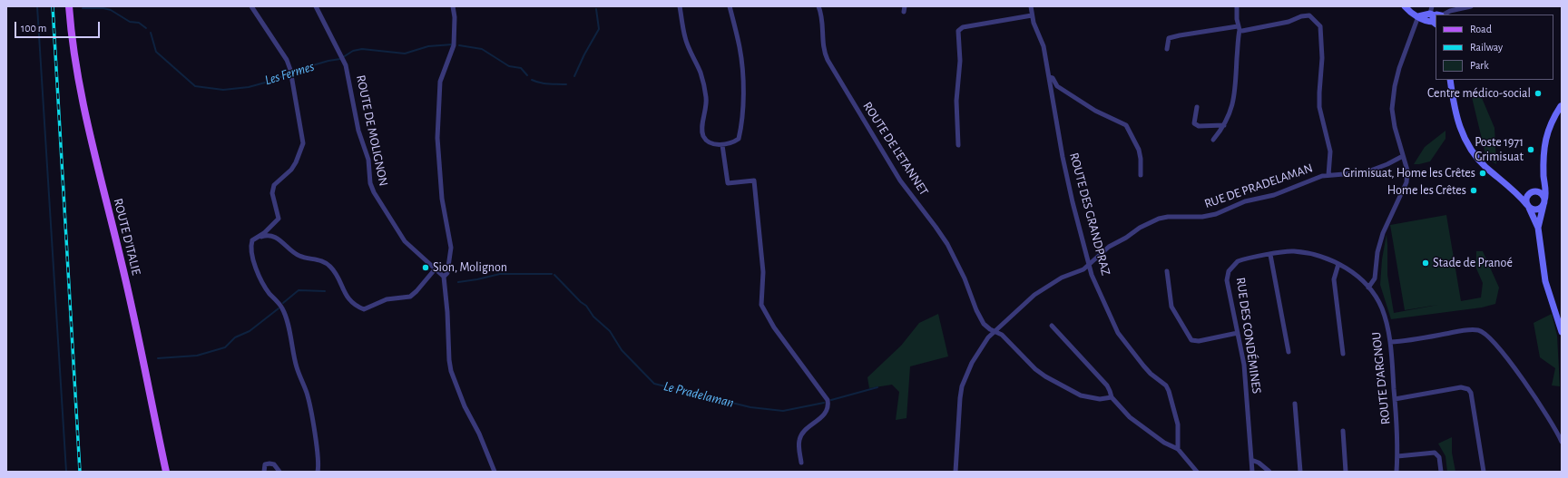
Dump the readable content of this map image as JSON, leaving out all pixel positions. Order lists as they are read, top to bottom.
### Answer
{
  "streets": {
    "main road": ["ROUTE D'ITALIE"],
    "street": [
      "ROUTE DE MOLIGNON",
      "ROUTE DE L'ETANNET",
      "RUE DE PRADELAMAN",
      "ROUTE DES GRANDPRAZ",
      "RUE DES CONDÉMINES",
      "ROUTE D'ARGNOU"
    ]
  },
  "crossings": [
    ["ROUTE DE L'ETANNET", "RUE DE PRADELAMAN"],
    ["RUE DE PRADELAMAN", "ROUTE DES GRANDPRAZ"],
    ["RUE DES CONDÉMINES", "ROUTE D'ARGNOU"]
  ],
  "water": ["Les Fermes", "Le Pradelaman"],
  "places": [
    "Centre médico-social",
    "Poste 1971 Grimisuat",
    "Grimisuat, Home les Crêtes",
    "Home les Crêtes",
    "Stade de Pranoé",
    "Sion, Molignon"
  ],
  "legend": ["Road", "Railway", "Park"],
  "scale_bar": "100 m"
}
